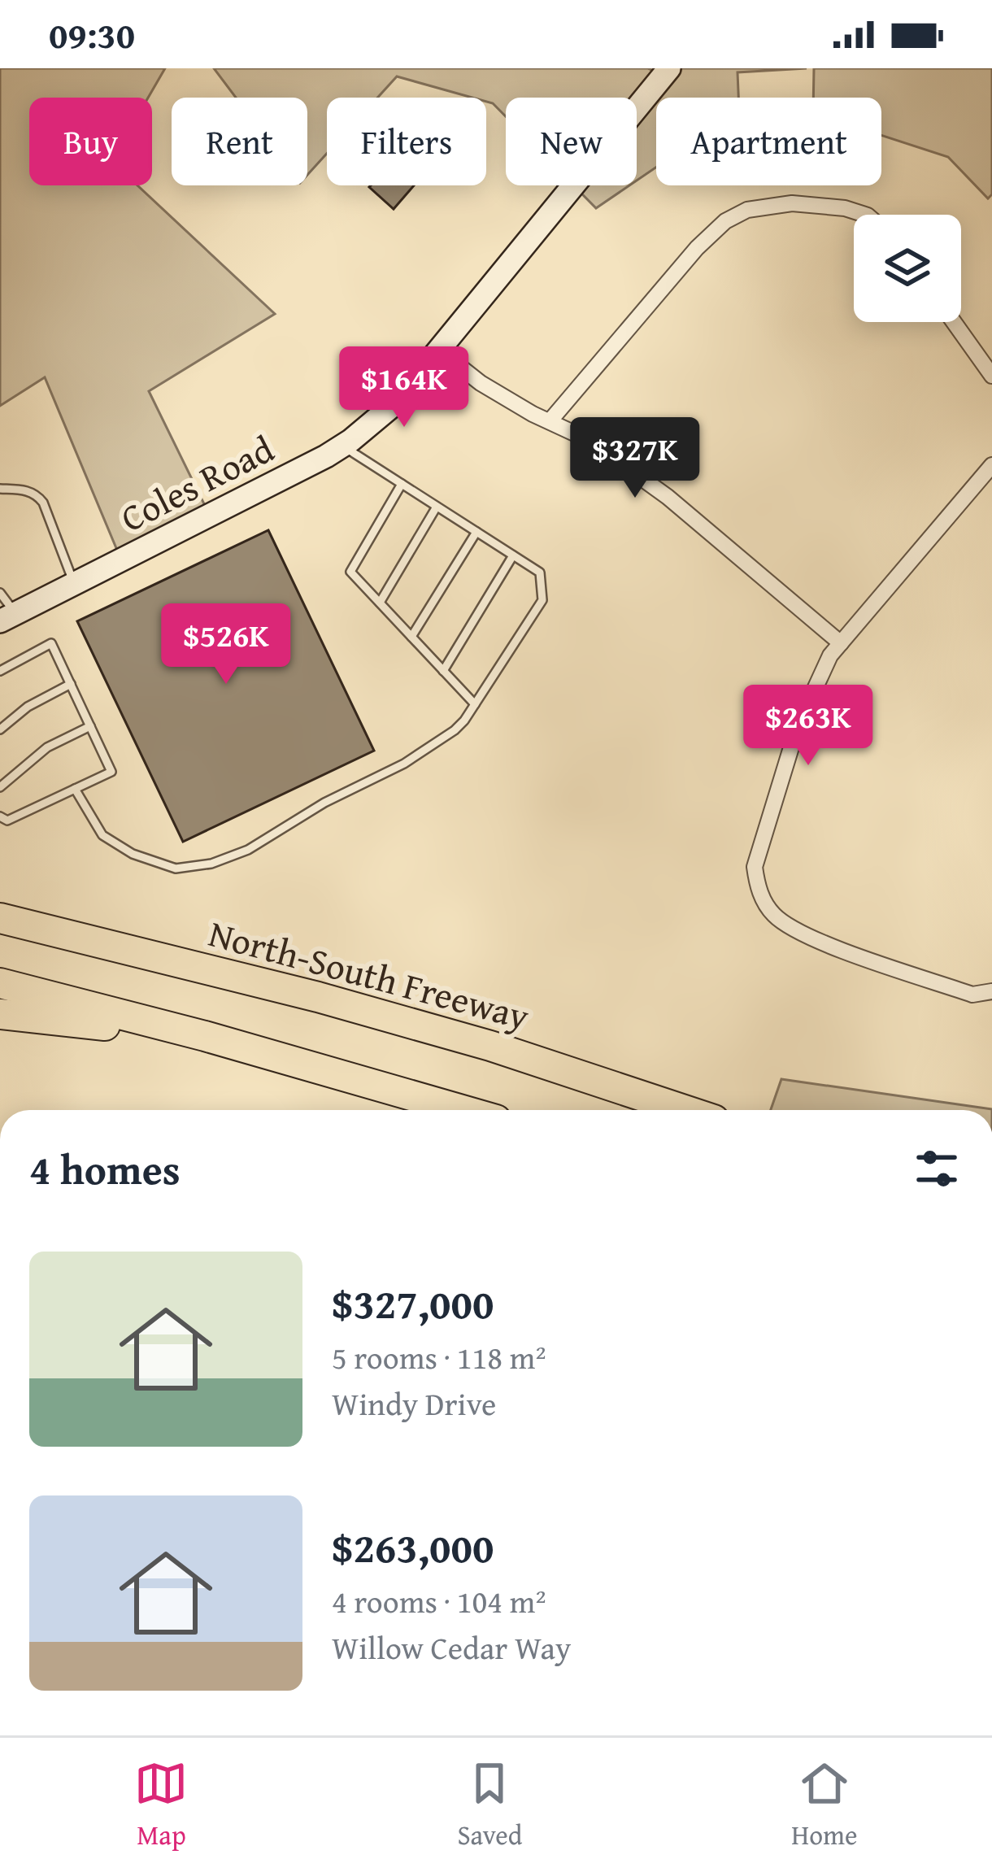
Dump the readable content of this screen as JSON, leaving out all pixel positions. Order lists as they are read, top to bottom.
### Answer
{
  "streets": {
    "highway": ["North-South Freeway"],
    "street": ["Coles Road"]
  },
  "page": {
    "status": "09:30",
    "chip": [
      "Buy",
      "Rent",
      "Filters",
      "New",
      "Apartment"
    ],
    "price": [
      "$164K",
      "$327K",
      "$526K",
      "$263K"
    ],
    "heading": "4 homes",
    "list": [
      {
        "name": "$327,000",
        "note": "5 rooms · 118 m² · Windy Drive"
      },
      {
        "name": "$263,000",
        "note": "4 rooms · 104 m² · Willow Cedar Way"
      }
    ],
    "tabs": ["Map", "Saved", "Home"]
  }
}
